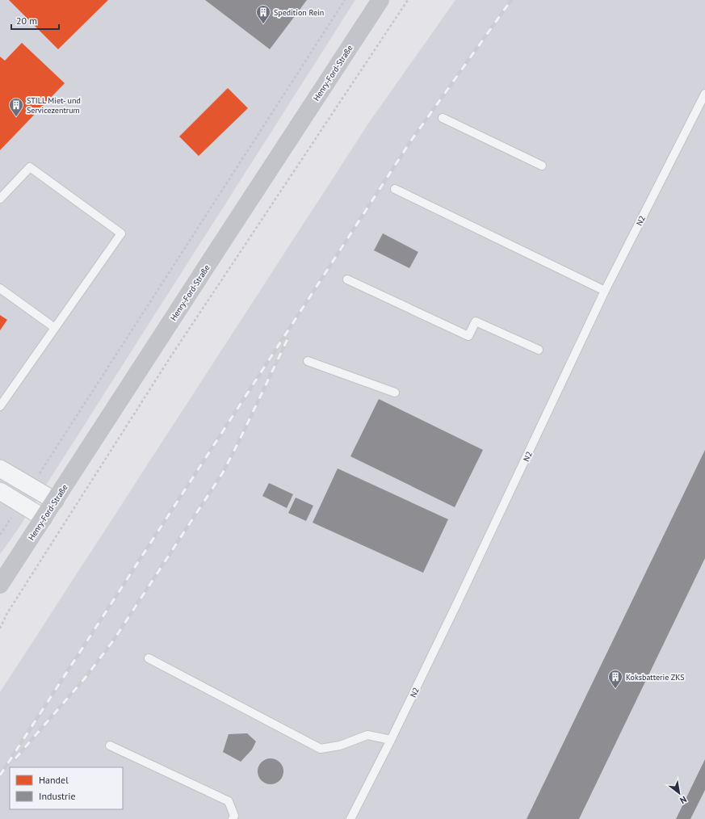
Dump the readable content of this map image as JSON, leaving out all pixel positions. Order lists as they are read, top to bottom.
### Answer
{
  "streets": {
    "street": ["Henry-Ford-Straße"],
    "lane": ["N2"]
  },
  "places": {
    "building": ["Spedition Rein", "STILL Miet- und Servicezentrum", "Koksbatterie ZKS"]
  },
  "legend": ["Handel", "Industrie"],
  "scale_bar": "20 m",
  "north": "bottom right"
}
